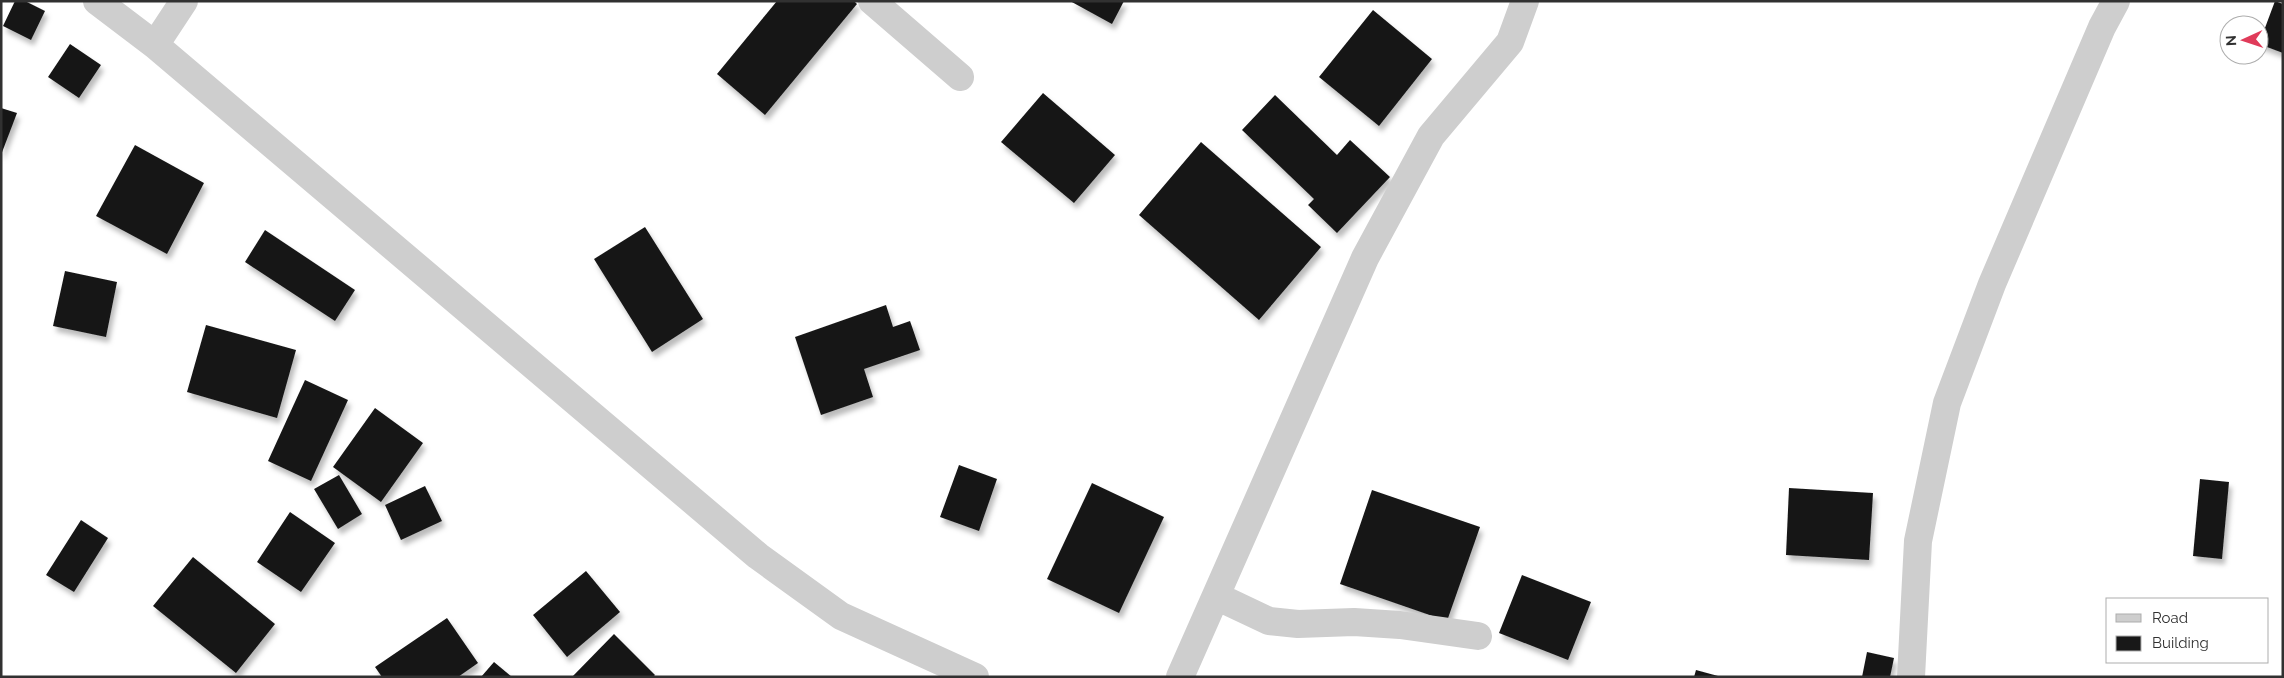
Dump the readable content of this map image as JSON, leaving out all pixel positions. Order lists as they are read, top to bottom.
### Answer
{
  "legend": ["Road", "Building"],
  "north": "left"
}
